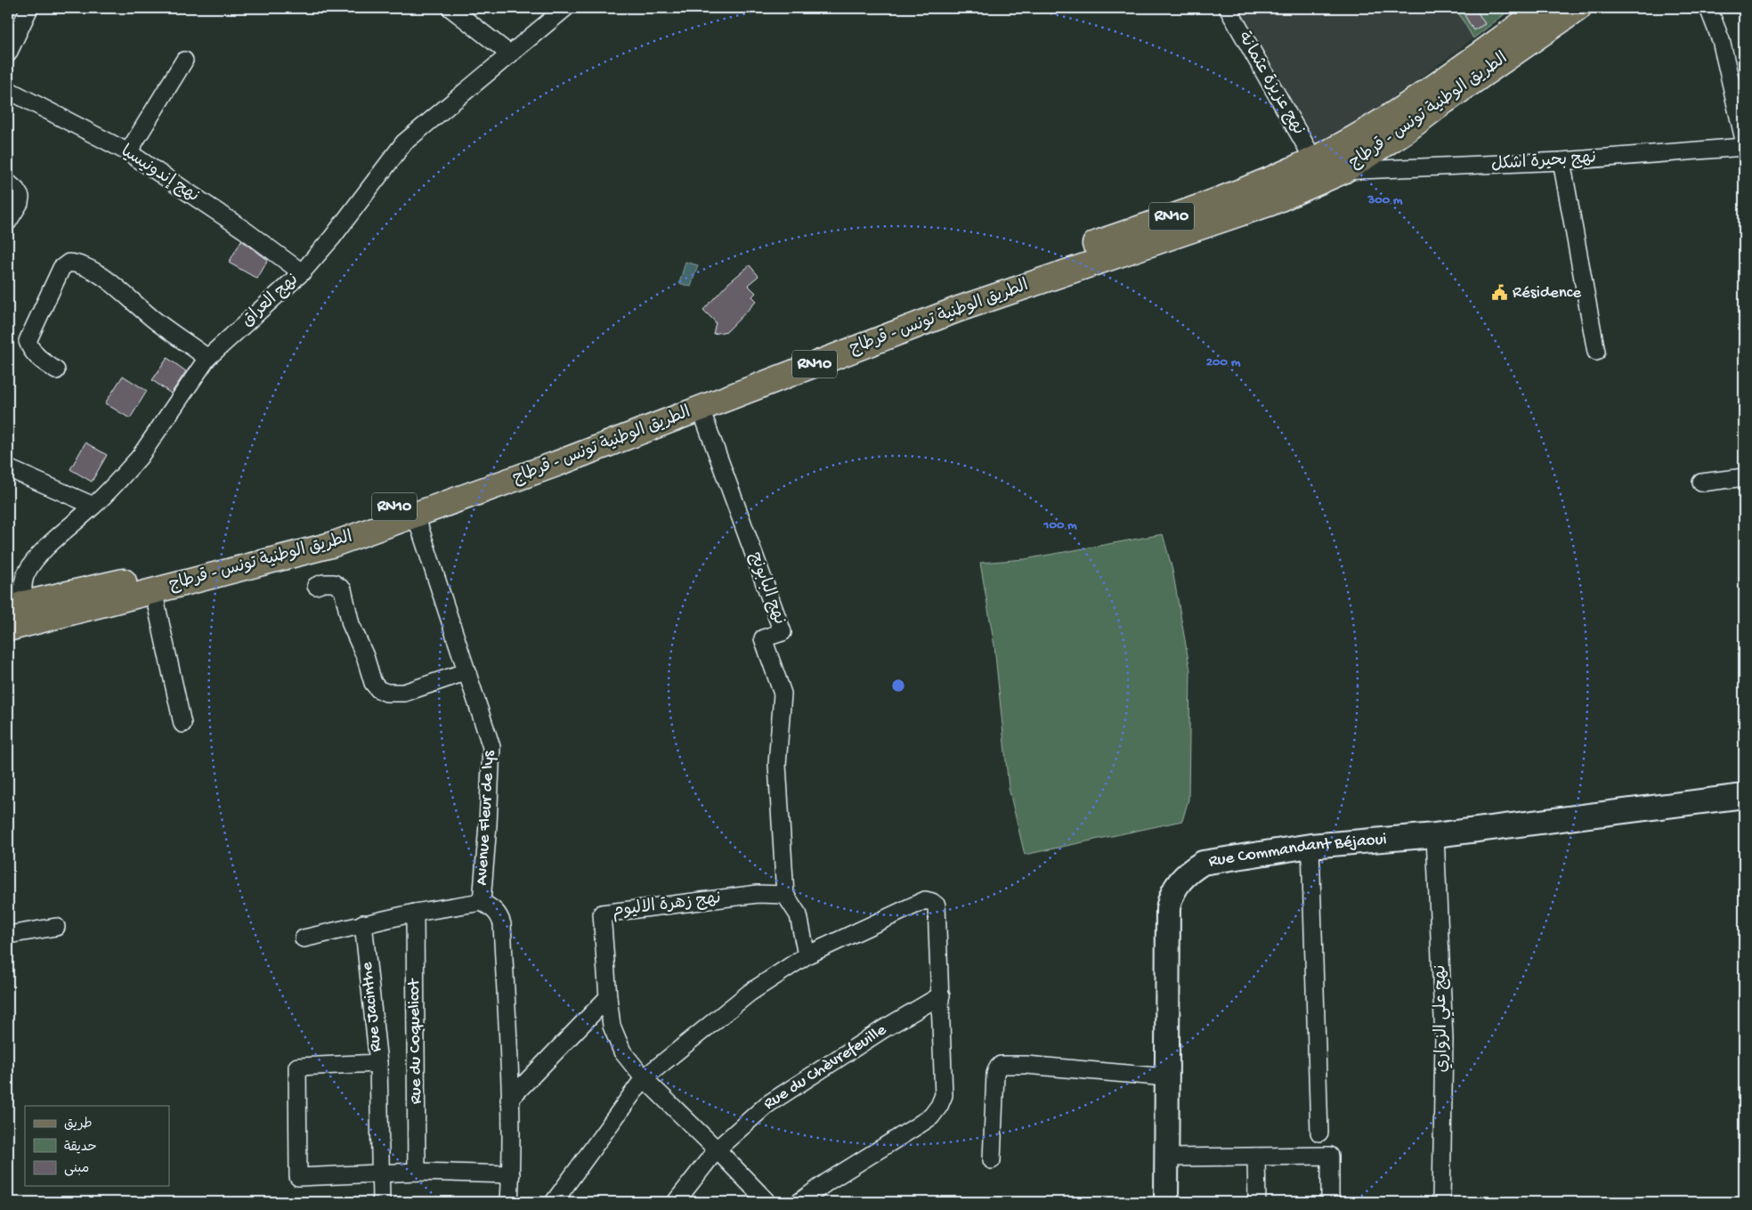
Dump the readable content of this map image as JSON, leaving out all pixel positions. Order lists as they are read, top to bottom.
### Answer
{
  "streets": {
    "main road": ["الطريق الوطنية تونس - قرطاج", "RN10"],
    "street": [
      "نهج عزيزة عثمانة",
      "نهج بحيرة اشكل",
      "نهج إندونيسيا",
      "نهج العراق",
      "نهج البابونج",
      "Avenue Fleur de lys",
      "Rue Commandant Béjaoui",
      "نهج زهرة الاليوم",
      "Rue Jacinthe",
      "نهج علي الزواري",
      "Rue du Coquelicot",
      "Rue du Chèvrefeuille"
    ]
  },
  "crossings": [
    ["نهج عزيزة عثمانة", "الطريق الوطنية تونس - قرطاج"],
    ["الطريق الوطنية تونس - قرطاج", "نهج بحيرة اشكل"],
    ["الطريق الوطنية تونس - قرطاج", "نهج العراق"],
    ["الطريق الوطنية تونس - قرطاج", "نهج البابونج"],
    ["الطريق الوطنية تونس - قرطاج", "Avenue Fleur de lys"],
    ["نهج إندونيسيا", "نهج العراق"],
    ["نهج البابونج", "نهج زهرة الاليوم"],
    ["Rue Commandant Béjaoui", "نهج علي الزواري"]
  ],
  "places": {
    "public building": ["Résidence"]
  },
  "legend": ["طريق", "حديقة", "مبنى"],
  "rings": ["300 m", "200 m", "100 m"]
}
